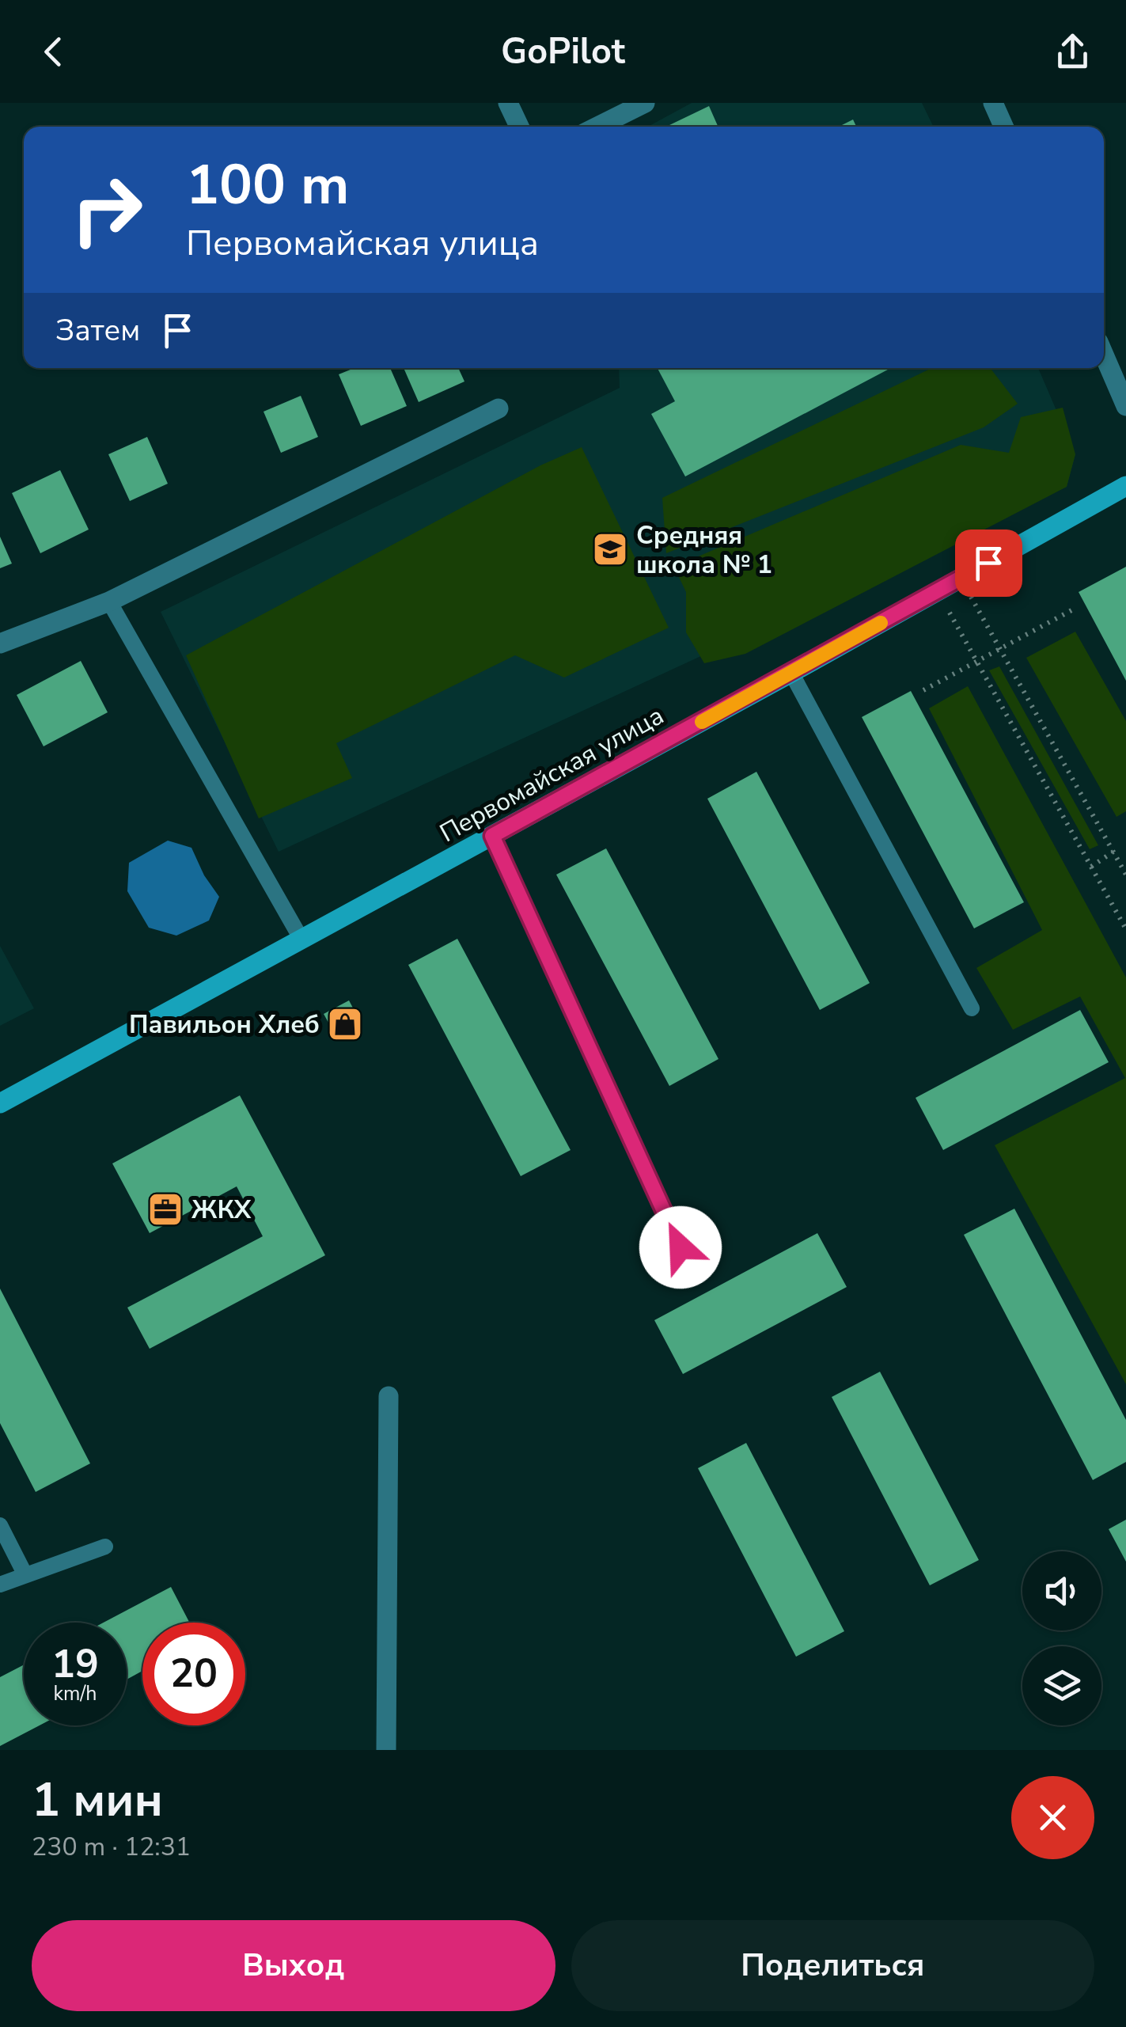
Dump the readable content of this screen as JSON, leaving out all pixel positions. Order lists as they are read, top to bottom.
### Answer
{
  "streets": {
    "street": ["Первомайская улица"]
  },
  "places": {
    "school or university": ["Средняя школа № 1"],
    "shop": ["Павильон Хлеб"],
    "office": ["ЖКХ"]
  },
  "page": {
    "header": "GoPilot",
    "turn": ["100 m", "Первомайская улица"],
    "then": "Затем",
    "speed": "19 km/h",
    "limit": "20",
    "heading": ["1 мин", "230 m · 12:31"],
    "buttons": ["Выход", "Поделиться"]
  }
}
